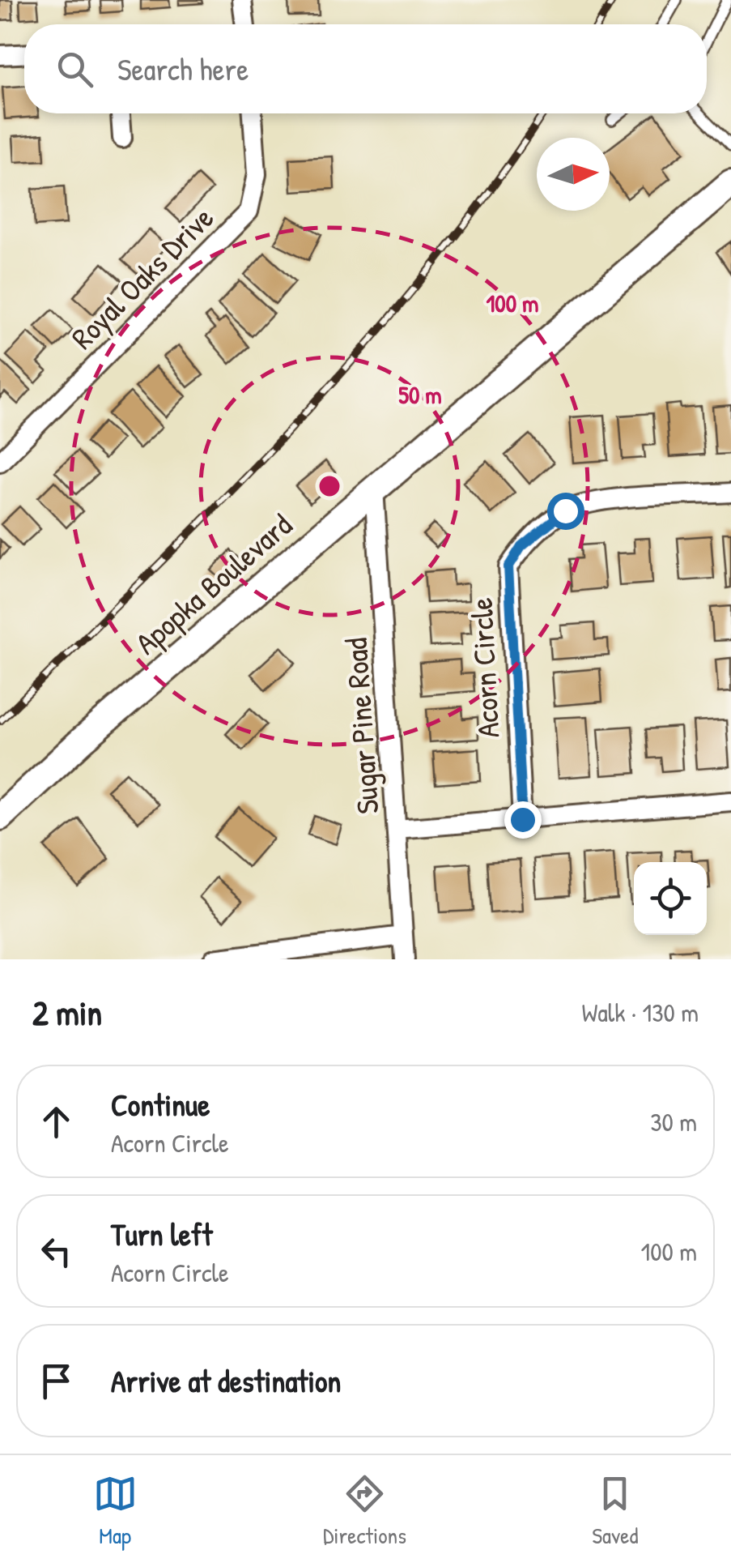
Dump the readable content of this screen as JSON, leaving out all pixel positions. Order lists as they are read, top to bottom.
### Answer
{
  "streets": {
    "street": [
      "Royal Oaks Drive",
      "Apopka Boulevard",
      "Acorn Circle",
      "Sugar Pine Road"
    ]
  },
  "crossings": [
    ["Apopka Boulevard", "Sugar Pine Road"]
  ],
  "north": "right",
  "page": {
    "search": "Search here",
    "heading": ["2 min", "Walk · 130 m"],
    "list": [
      ["Continue", "Acorn Circle", "30 m"],
      ["Turn left", "Acorn Circle", "100 m"],
      "Arrive at destination"
    ],
    "nav": ["Map", "Directions", "Saved"]
  },
  "rings": ["100 m", "50 m"]
}
